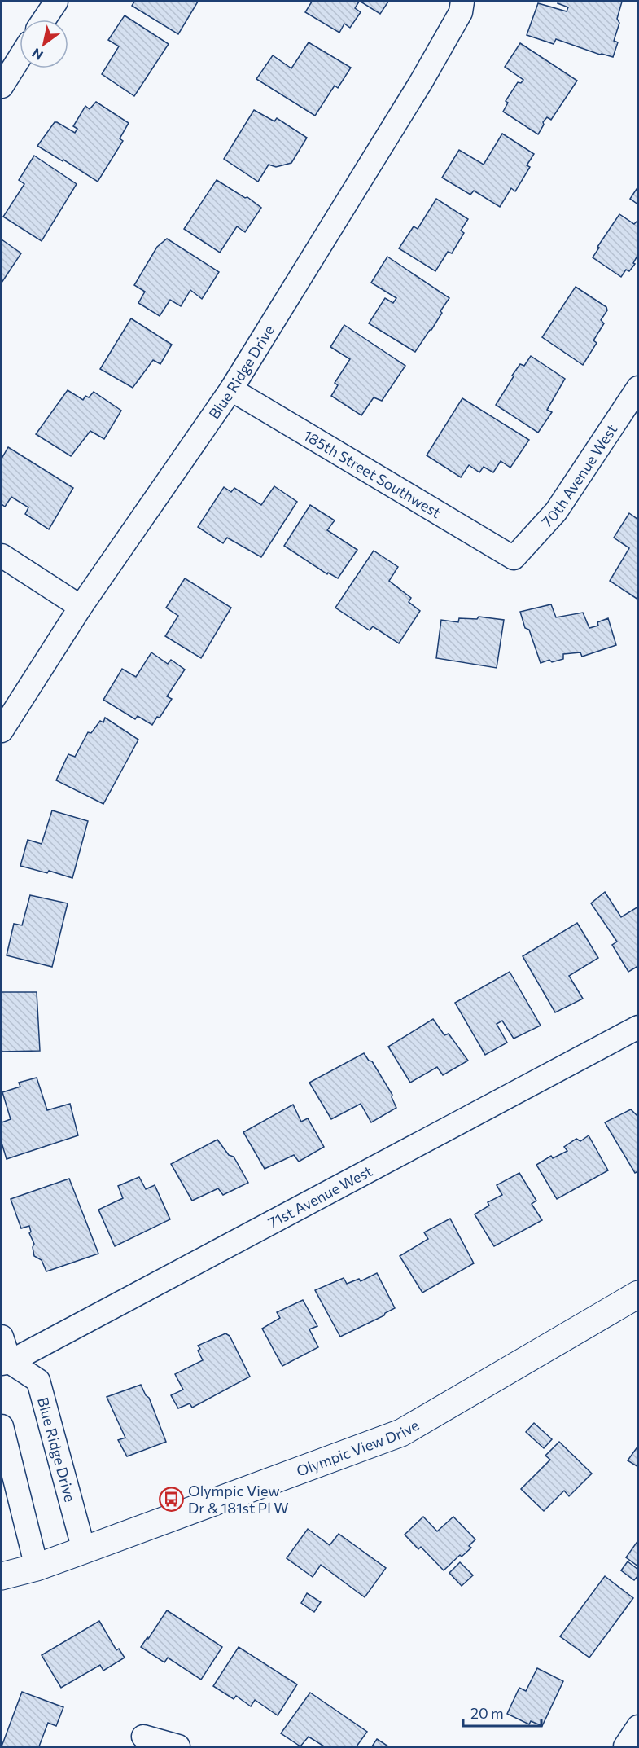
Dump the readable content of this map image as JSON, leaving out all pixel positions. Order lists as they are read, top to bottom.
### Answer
{
  "streets": {
    "main road": ["Olympic View Drive"],
    "street": [
      "Blue Ridge Drive",
      "185th Street Southwest",
      "70th Avenue West",
      "71st Avenue West"
    ]
  },
  "crossings": [
    ["Blue Ridge Drive", "185th Street Southwest"],
    ["Blue Ridge Drive", "71st Avenue West"],
    ["Blue Ridge Drive", "Olympic View Drive"],
    ["185th Street Southwest", "70th Avenue West"]
  ],
  "places": {
    "bus stop": ["Olympic View Dr & 181st Pl W"]
  },
  "scale_bar": "20 m",
  "north": "bottom left"
}
